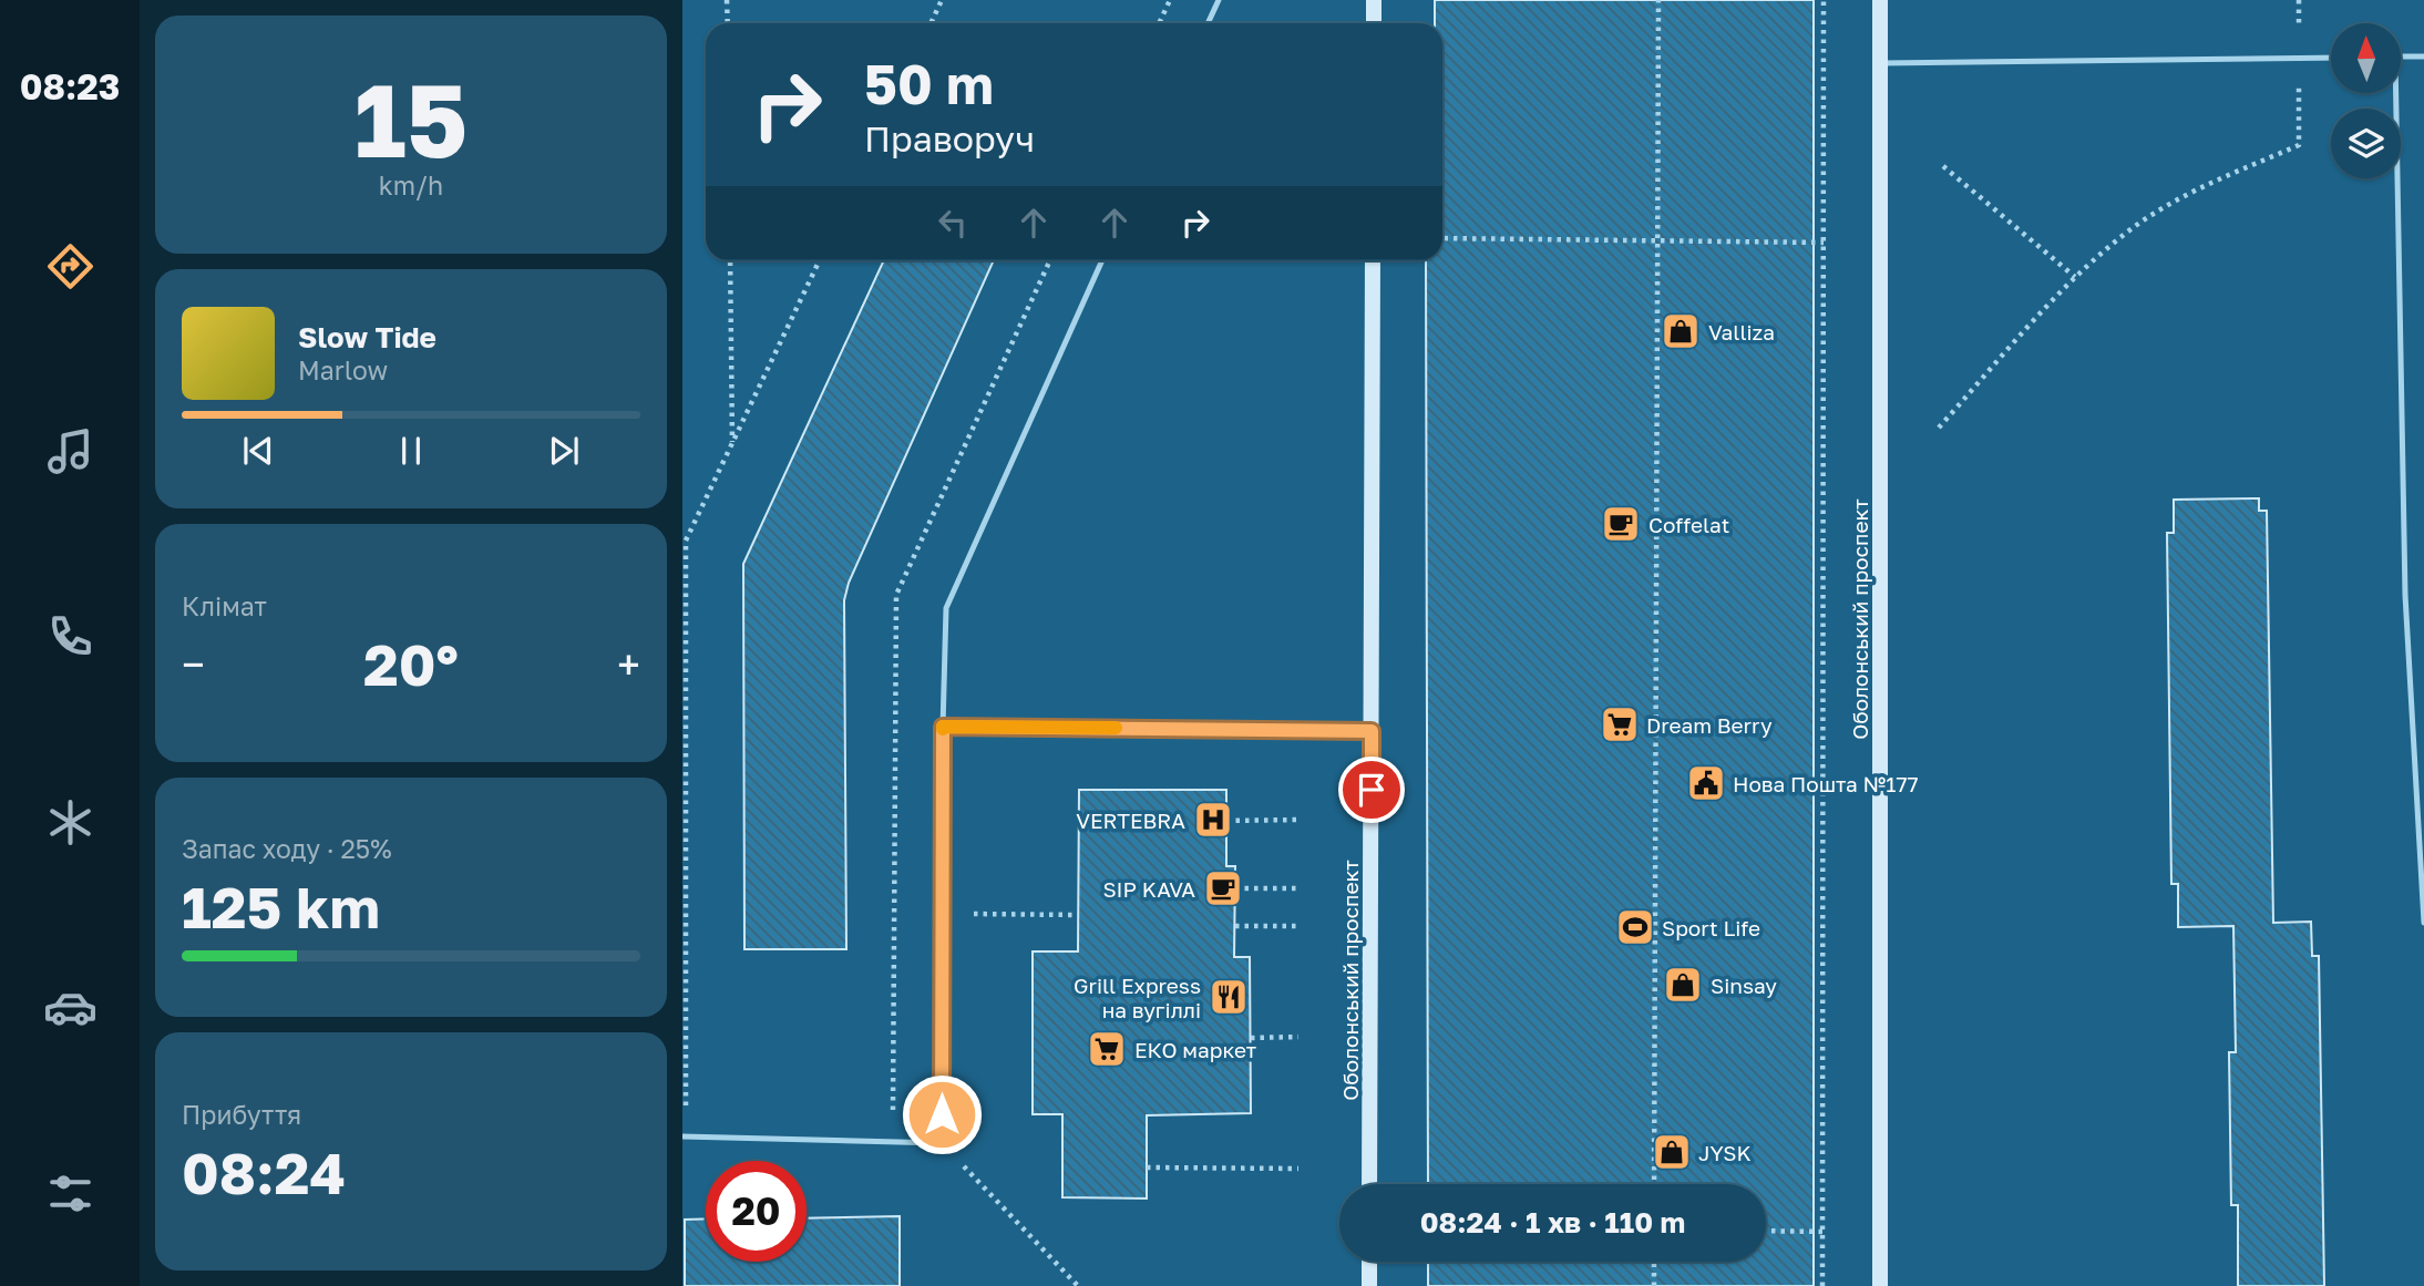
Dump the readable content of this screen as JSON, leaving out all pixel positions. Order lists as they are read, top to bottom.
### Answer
{
  "streets": {
    "main road": ["Оболонський проспект"]
  },
  "places": {
    "shop": ["Valliza", "Sinsay", "JYSK"],
    "cafe": ["Coffelat", "SIP KAVA"],
    "supermarket": ["Dream Berry", "ЕКО маркет"],
    "public building": ["Нова Пошта №177"],
    "hospital": ["VERTEBRA"],
    "sports": ["Sport Life"],
    "restaurant": ["Grill Express на вугіллі"]
  },
  "north": "top",
  "page": {
    "tabs": "08:23",
    "tile": [
      ["15", "km/h"],
      "Клімат",
      ["Запас ходу · 25%", "125 km"],
      ["Прибуття", "08:24"]
    ],
    "turn": ["50 m", "Праворуч"],
    "song": ["Slow Tide", "Marlow"],
    "heat": ["−", "20°", "+"],
    "limit": "20",
    "trip": "08:24 · 1 хв · 110 m"
  }
}
